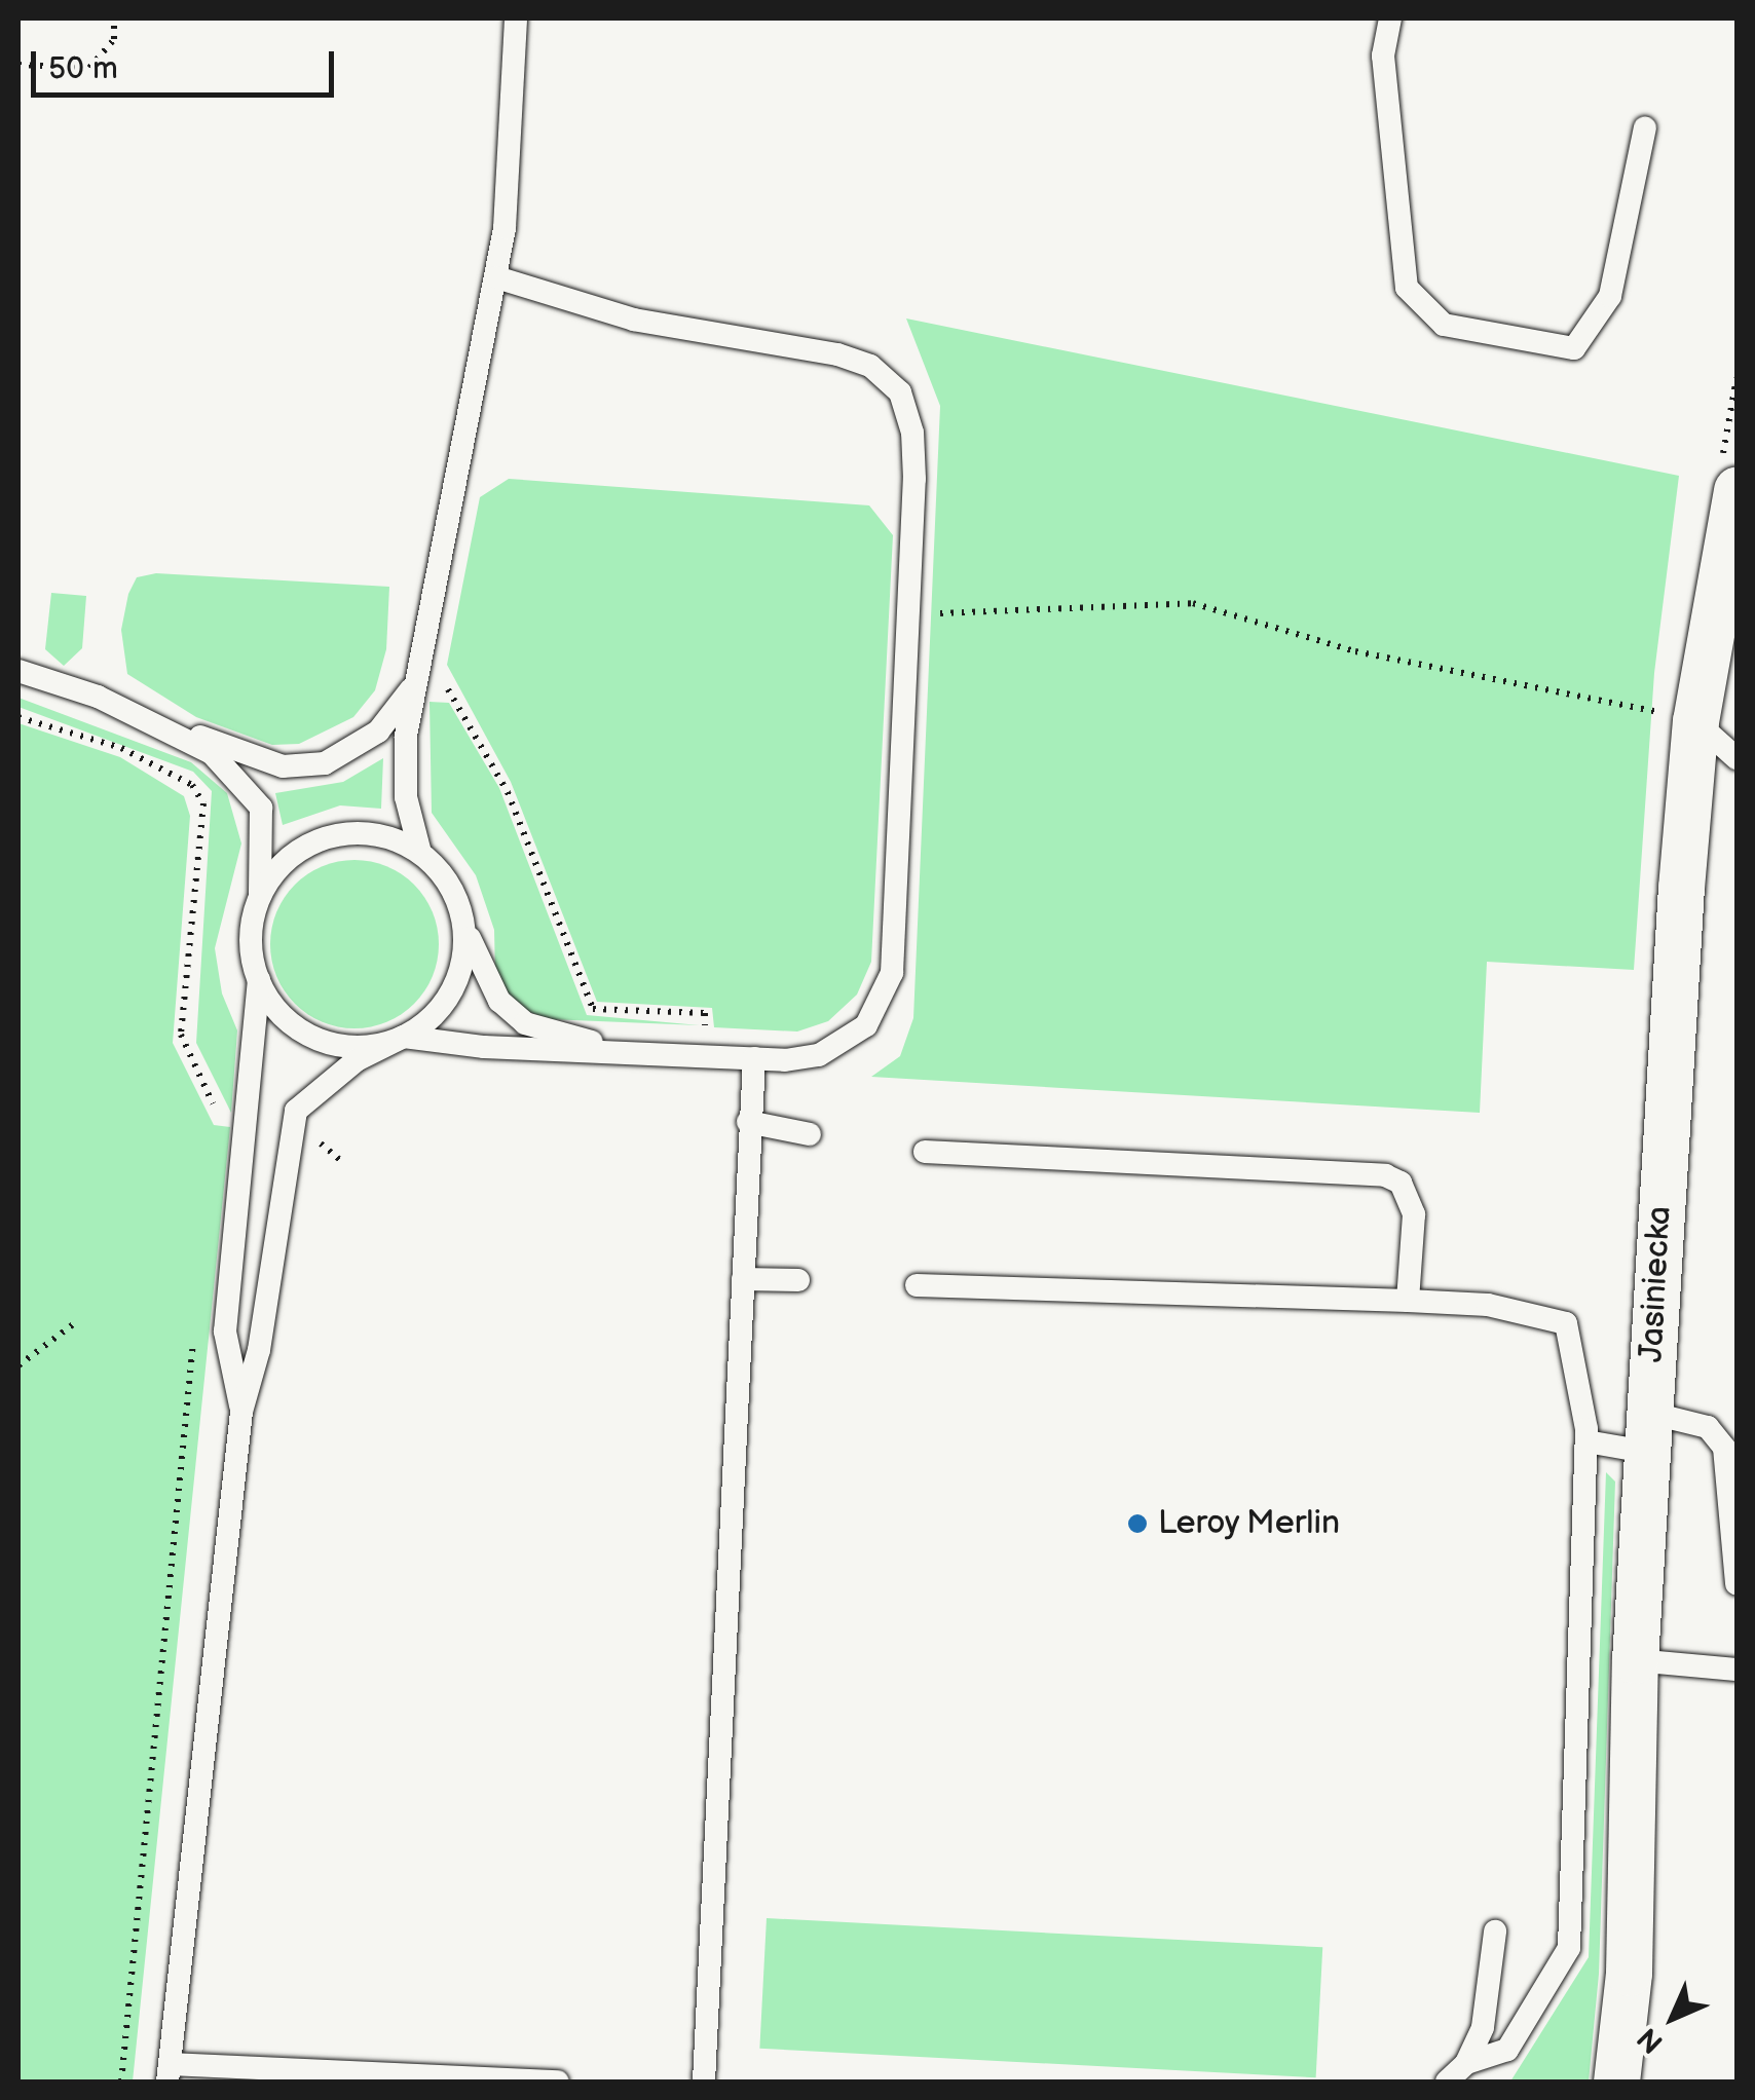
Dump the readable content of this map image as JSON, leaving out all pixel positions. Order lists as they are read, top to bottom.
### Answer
{
  "streets": {
    "street": ["Jasiniecka"]
  },
  "places": ["Leroy Merlin"],
  "scale_bar": "50 m",
  "north": "bottom left"
}
